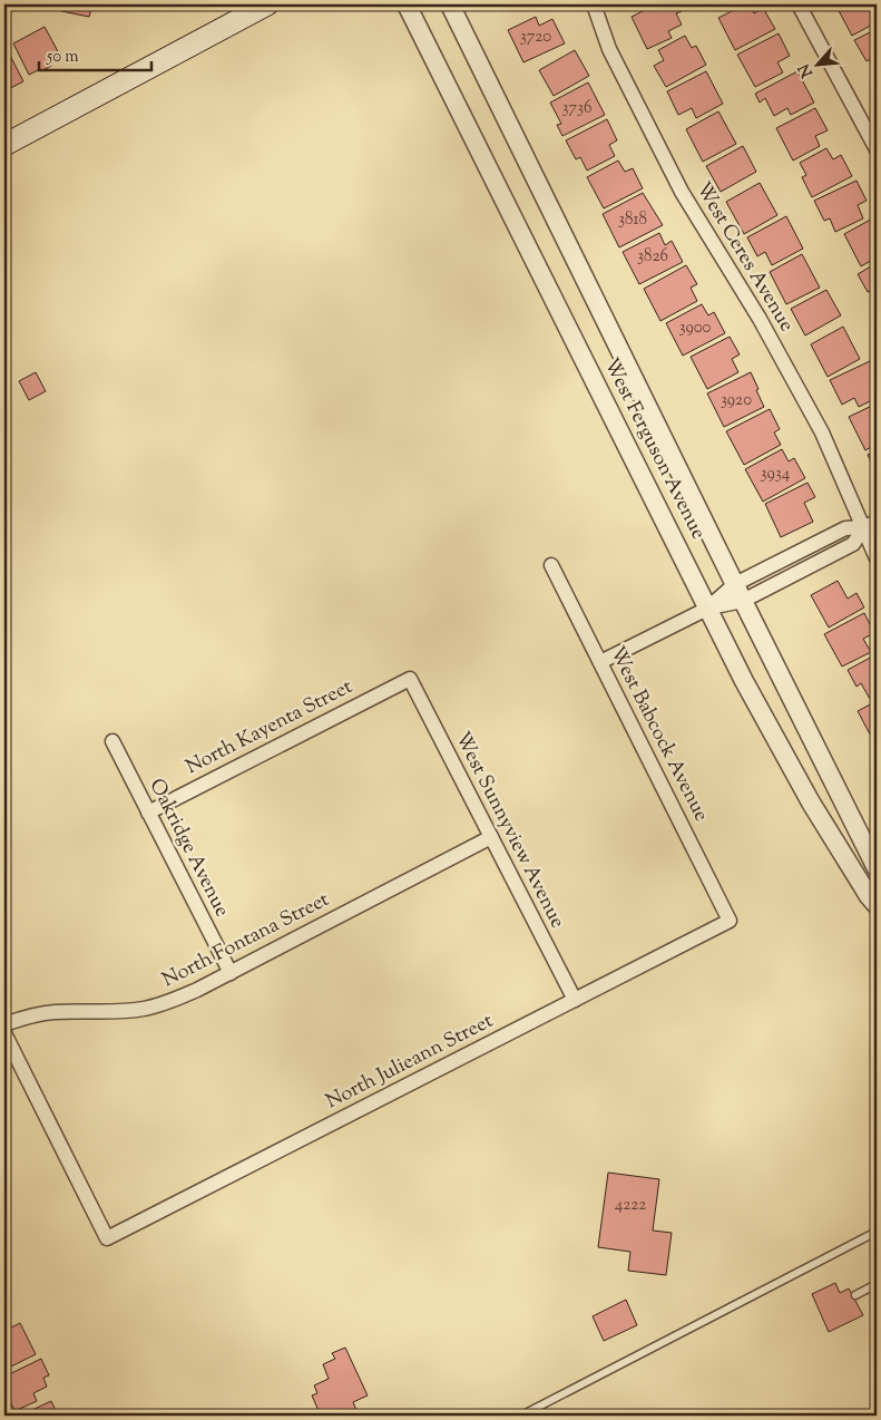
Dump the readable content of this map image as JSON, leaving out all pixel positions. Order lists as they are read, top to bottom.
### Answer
{
  "streets": {
    "street": [
      "West Ceres Avenue",
      "West Ferguson Avenue",
      "North Kayenta Street",
      "West Babcock Avenue",
      "West Sunnyview Avenue",
      "Oakridge Avenue",
      "North Fontana Street",
      "North Julieann Street"
    ]
  },
  "crossings": [
    ["North Kayenta Street", "West Sunnyview Avenue"],
    ["North Kayenta Street", "Oakridge Avenue"],
    ["West Babcock Avenue", "North Julieann Street"],
    ["West Sunnyview Avenue", "North Fontana Street"],
    ["West Sunnyview Avenue", "North Julieann Street"],
    ["Oakridge Avenue", "North Fontana Street"]
  ],
  "house_numbers": [
    "3720",
    "3736",
    "3818",
    "3826",
    "3900",
    "3920",
    "3934",
    "4222"
  ],
  "scale_bar": "50 m",
  "north": "bottom left"
}
